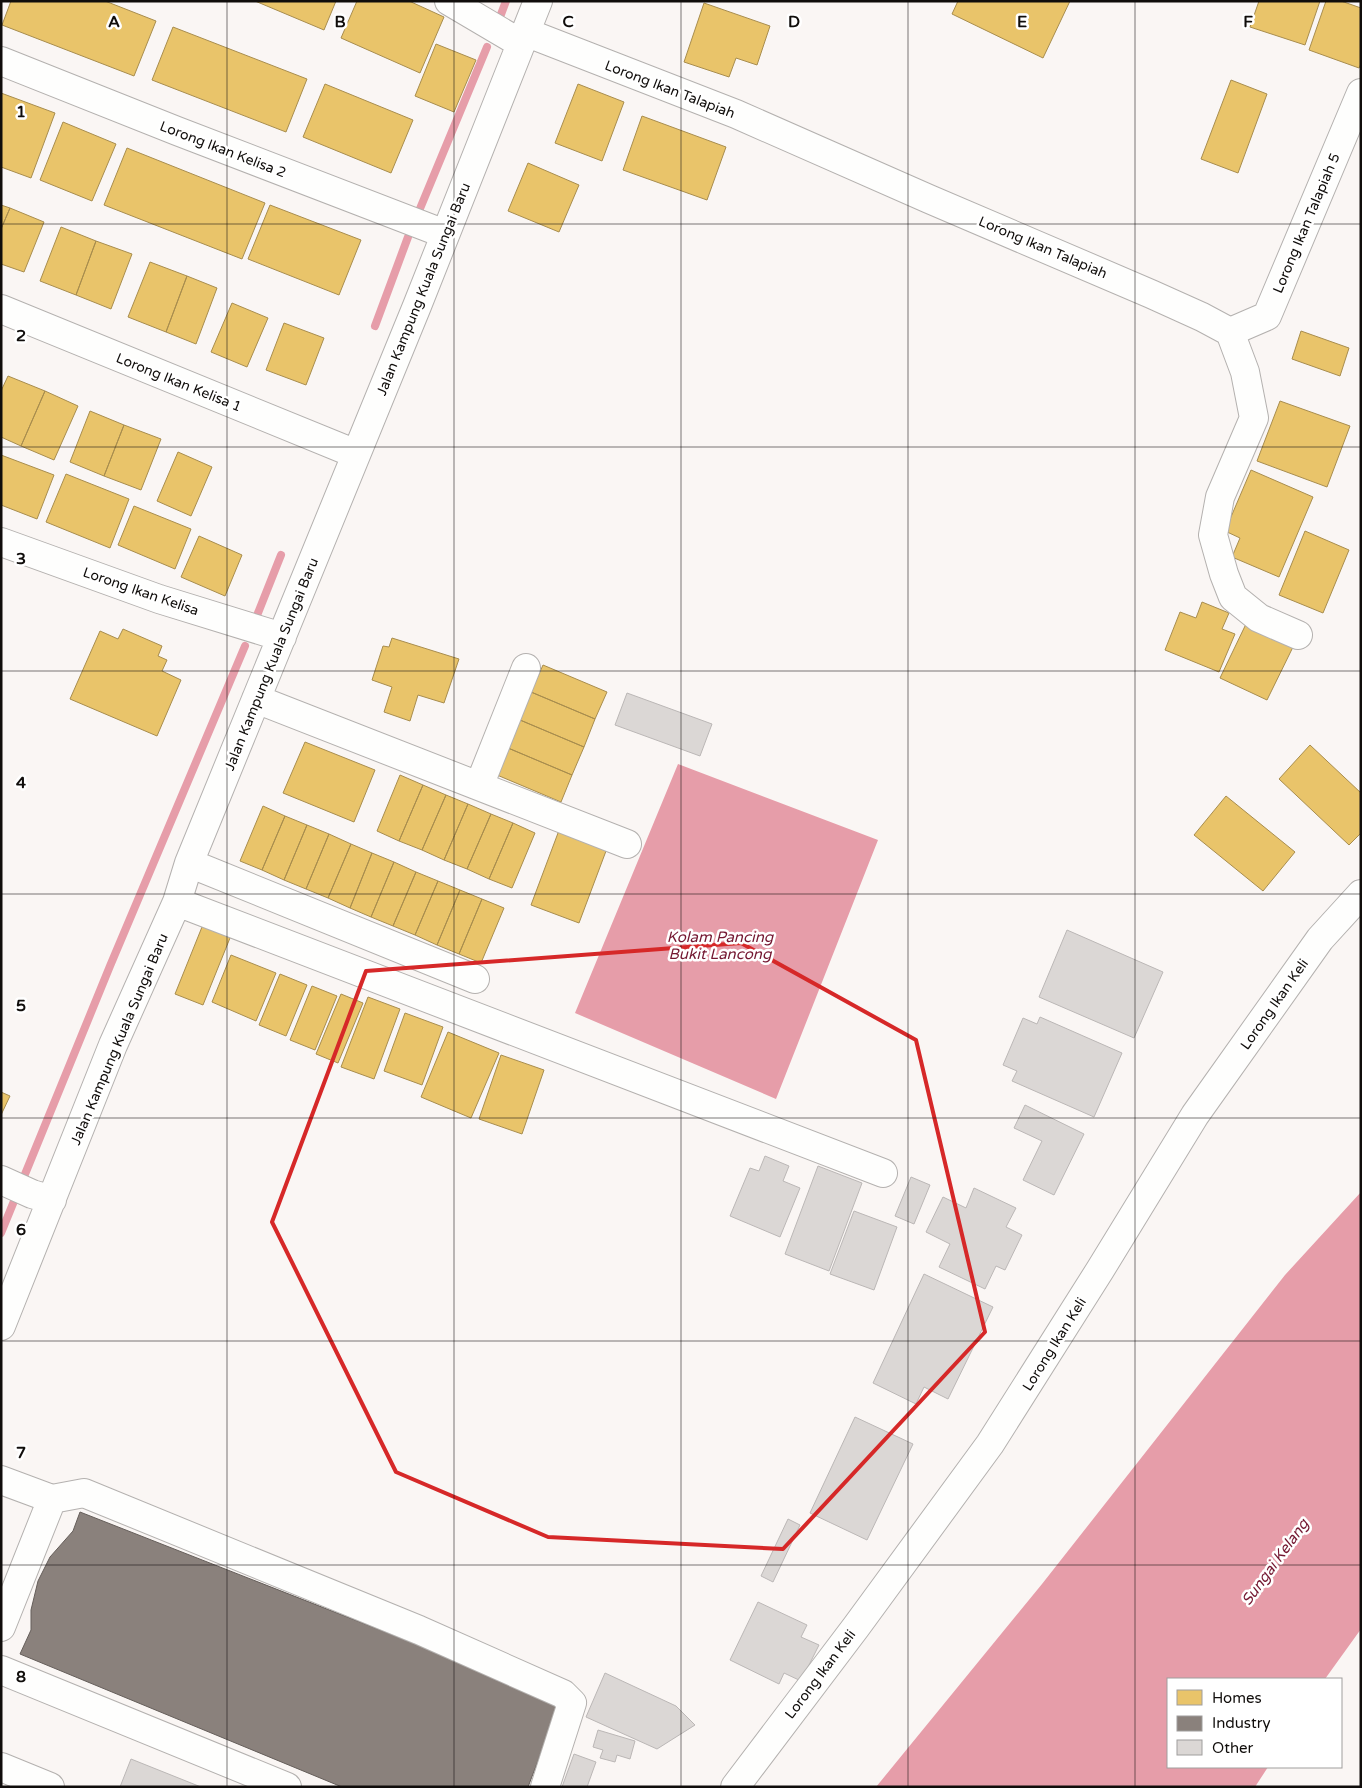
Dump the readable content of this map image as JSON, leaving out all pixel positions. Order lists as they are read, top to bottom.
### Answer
{
  "streets": {
    "street": [
      "Lorong Ikan Talapiah",
      "Lorong Ikan Kelisa 2",
      "Lorong Ikan Talapiah 5",
      "Jalan Kampung Kuala Sungai Baru",
      "Lorong Ikan Kelisa 1",
      "Lorong Ikan Kelisa",
      "Lorong Ikan Keli"
    ]
  },
  "crossings": [
    ["Lorong Ikan Talapiah", "Lorong Ikan Talapiah 5"],
    ["Lorong Ikan Talapiah", "Jalan Kampung Kuala Sungai Baru"],
    ["Lorong Ikan Kelisa 2", "Jalan Kampung Kuala Sungai Baru"],
    ["Jalan Kampung Kuala Sungai Baru", "Lorong Ikan Kelisa 1"],
    ["Jalan Kampung Kuala Sungai Baru", "Lorong Ikan Kelisa"]
  ],
  "water": ["Kolam Pancing Bukit Lancong", "Sungai Kelang"],
  "legend": ["Homes", "Industry", "Other"],
  "grid": {
    "columns": [
      "A",
      "B",
      "C",
      "D",
      "E",
      "F"
    ],
    "rows": [
      "1",
      "2",
      "3",
      "4",
      "5",
      "6",
      "7",
      "8"
    ]
  }
}
